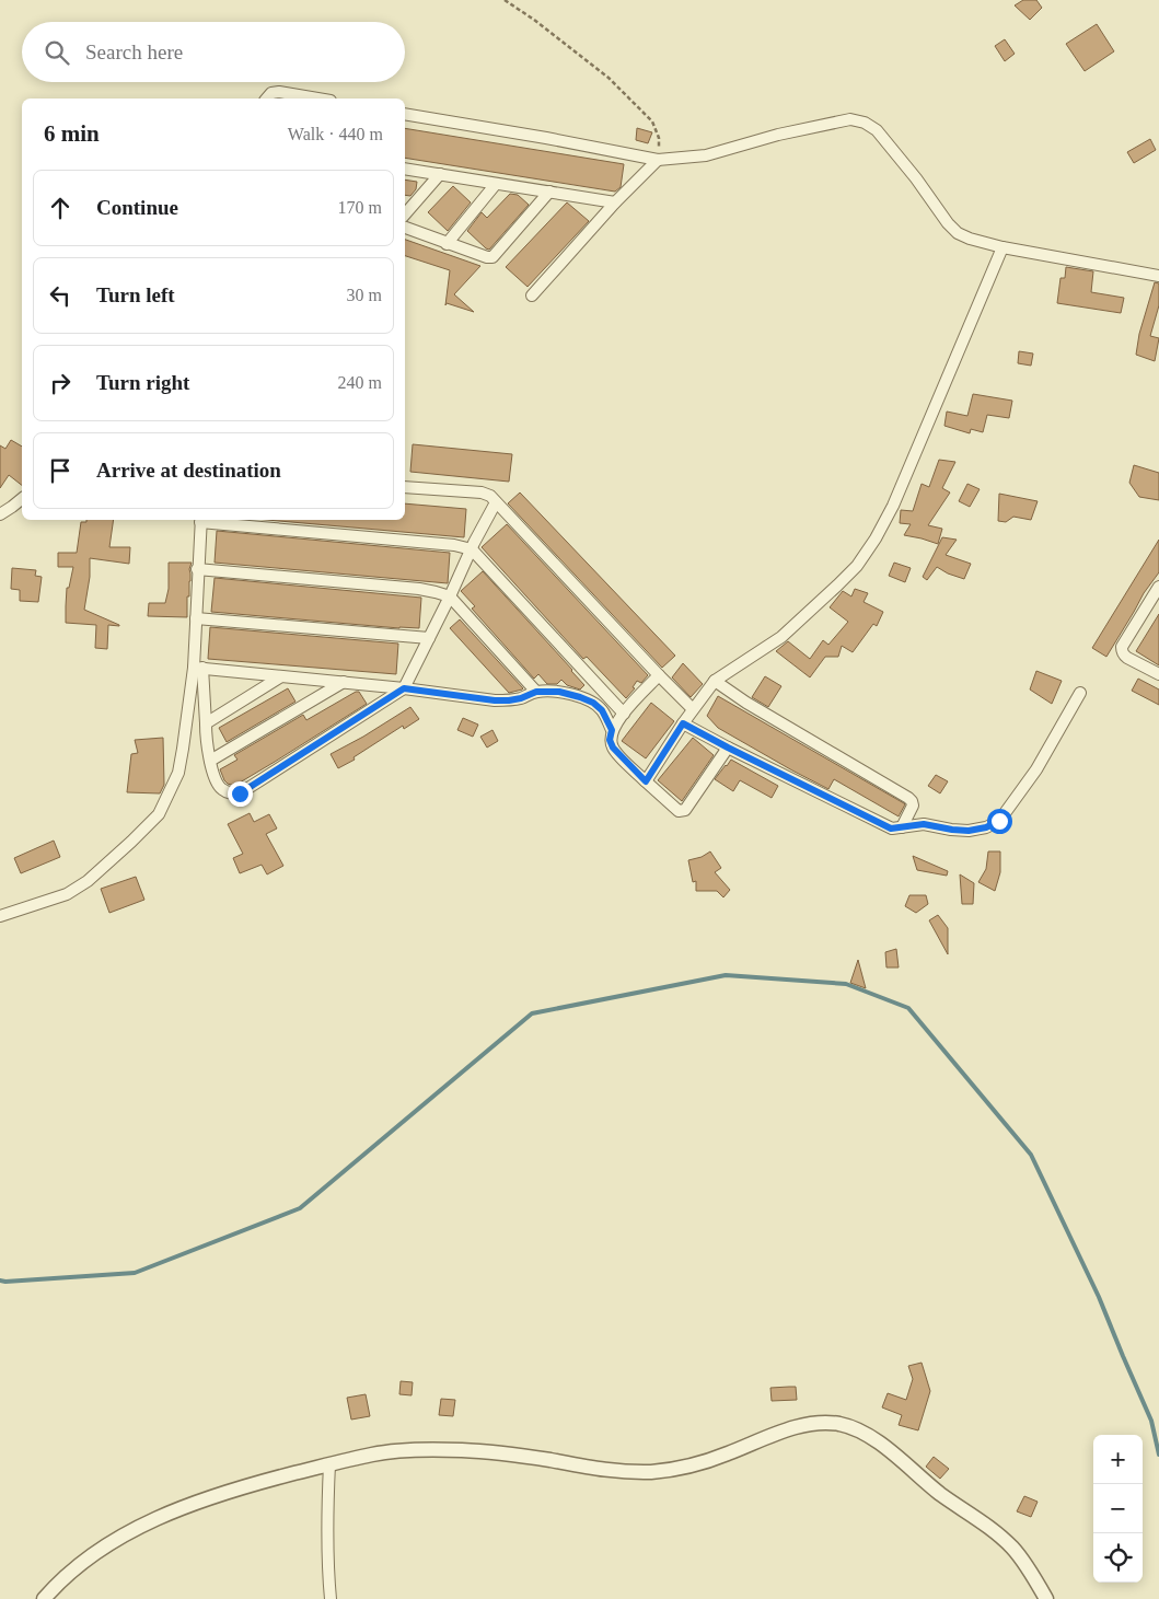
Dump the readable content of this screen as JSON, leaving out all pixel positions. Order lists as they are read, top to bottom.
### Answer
{
  "page": {
    "search": "Search here",
    "heading": ["6 min", "Walk · 440 m"],
    "list": [
      ["Continue", "170 m"],
      ["Turn left", "30 m"],
      ["Turn right", "240 m"],
      "Arrive at destination"
    ],
    "map_buttons": ["+", "−"]
  }
}
